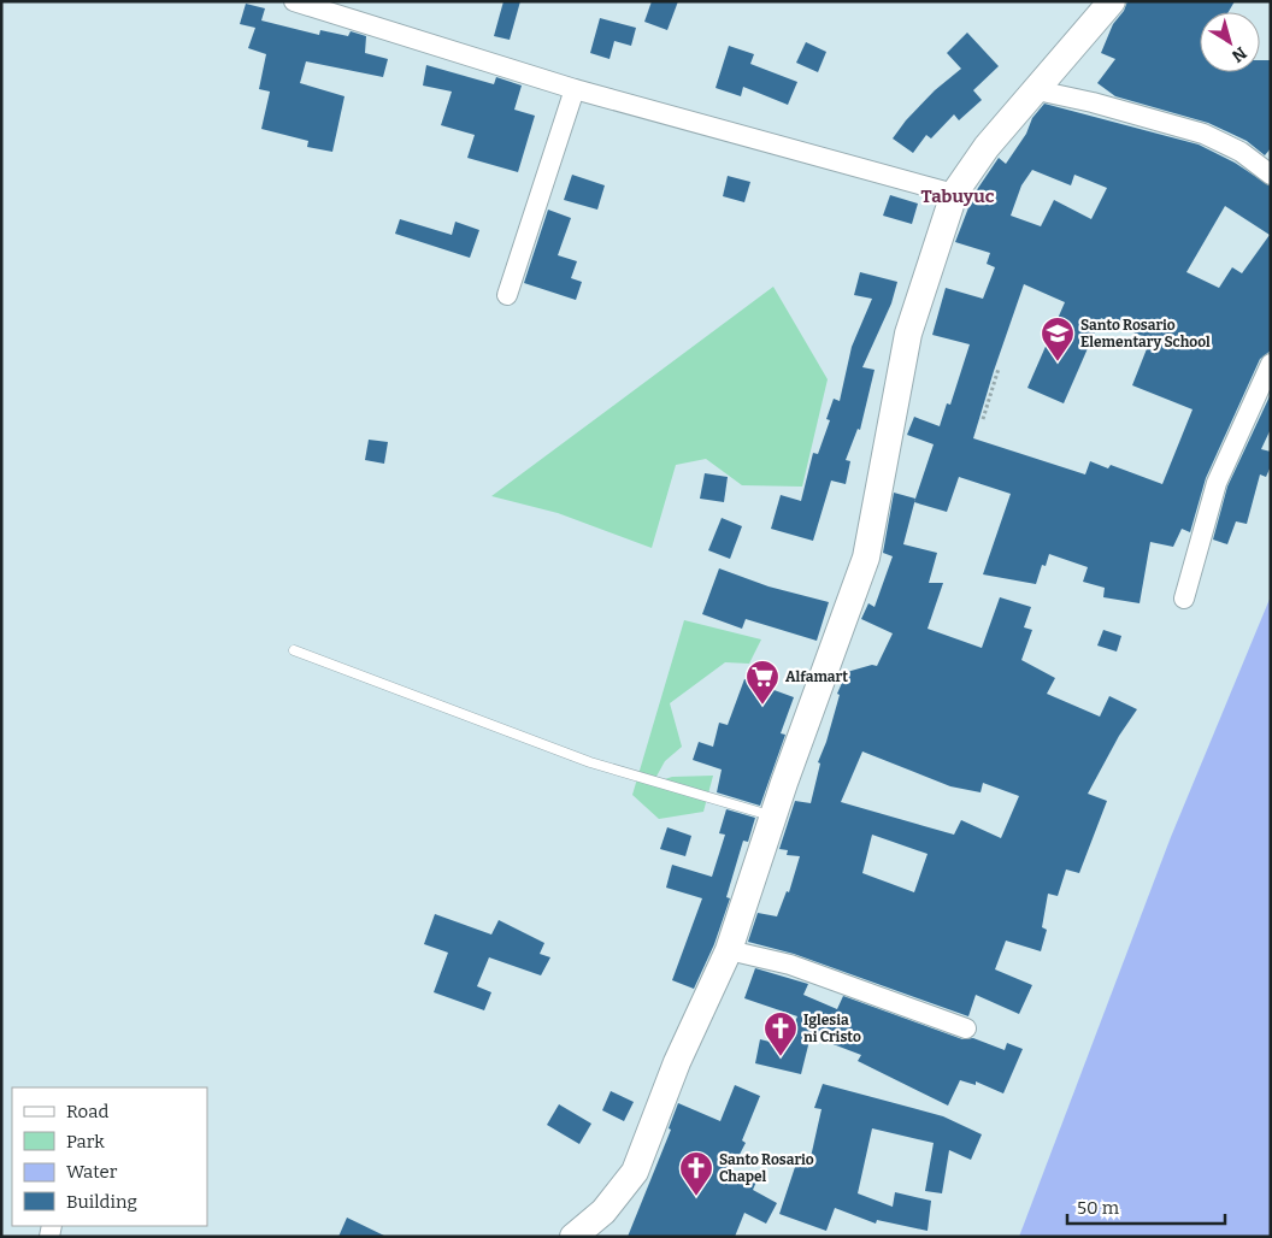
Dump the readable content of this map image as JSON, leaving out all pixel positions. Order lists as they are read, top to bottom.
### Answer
{
  "districts": ["Tabuyuc"],
  "places": {
    "school or university": ["Santo Rosario Elementary School"],
    "supermarket": ["Alfamart"],
    "church": ["Iglesia ni Cristo", "Santo Rosario Chapel"]
  },
  "legend": [
    "Road",
    "Park",
    "Water",
    "Building"
  ],
  "scale_bar": "50 m",
  "north": "bottom right"
}
